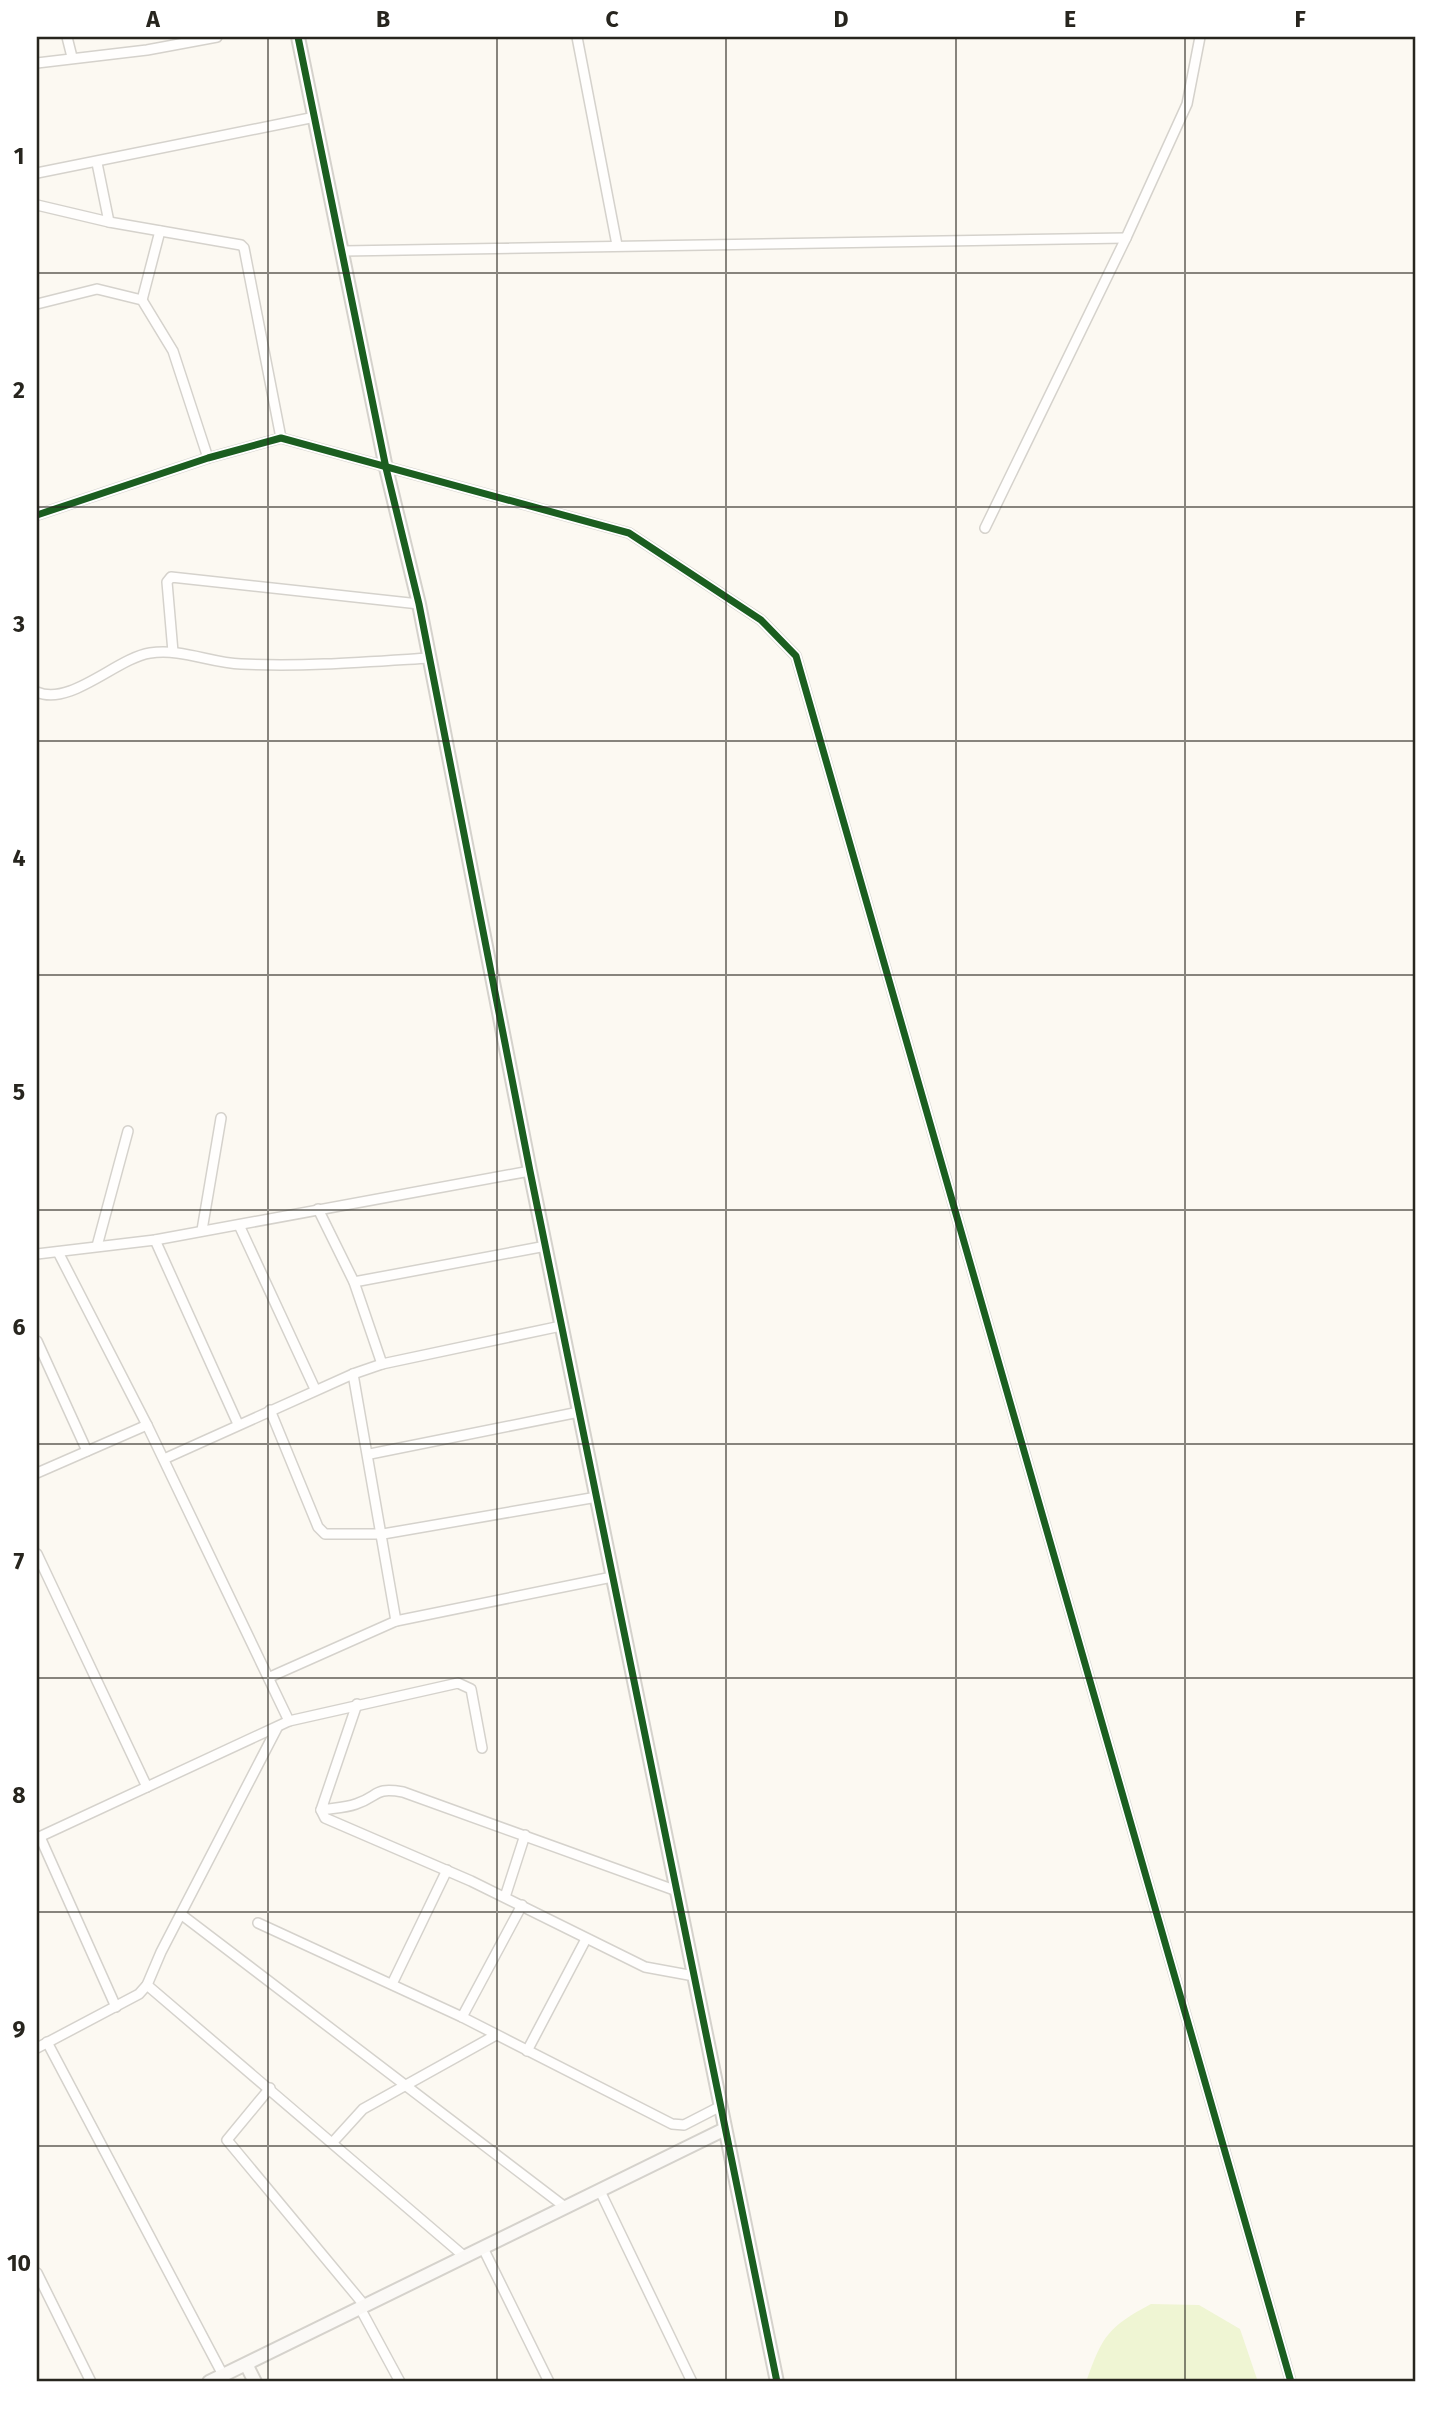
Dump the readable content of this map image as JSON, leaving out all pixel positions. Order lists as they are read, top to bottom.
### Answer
{
  "grid": {
    "columns": [
      "A",
      "B",
      "C",
      "D",
      "E",
      "F"
    ],
    "rows": [
      "1",
      "2",
      "3",
      "4",
      "5",
      "6",
      "7",
      "8",
      "9",
      "10"
    ]
  }
}
